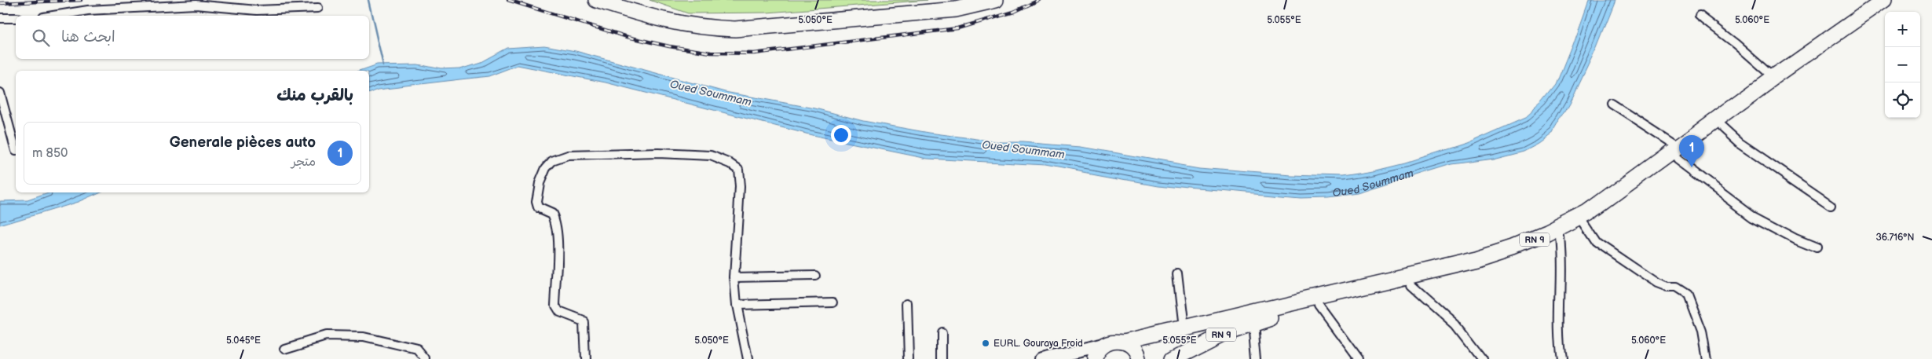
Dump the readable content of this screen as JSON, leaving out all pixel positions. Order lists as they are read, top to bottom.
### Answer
{
  "streets": {
    "highway": ["RN 9"]
  },
  "water": ["Oued Soummam"],
  "places": ["EURL. Gouraya Froid"],
  "page": {
    "map_buttons": ["+", "−"],
    "search": "ابحث هنا",
    "heading": "بالقرب منك",
    "list": [
      {
        "mark": "1",
        "name": "Generale pièces auto",
        "note": "متجر",
        "value": "850 m"
      }
    ],
    "pins": "1"
  },
  "coordinates": [
    "5.050°E",
    "5.055°E",
    "5.060°E",
    "36.716°N",
    "5.045°E"
  ]
}
